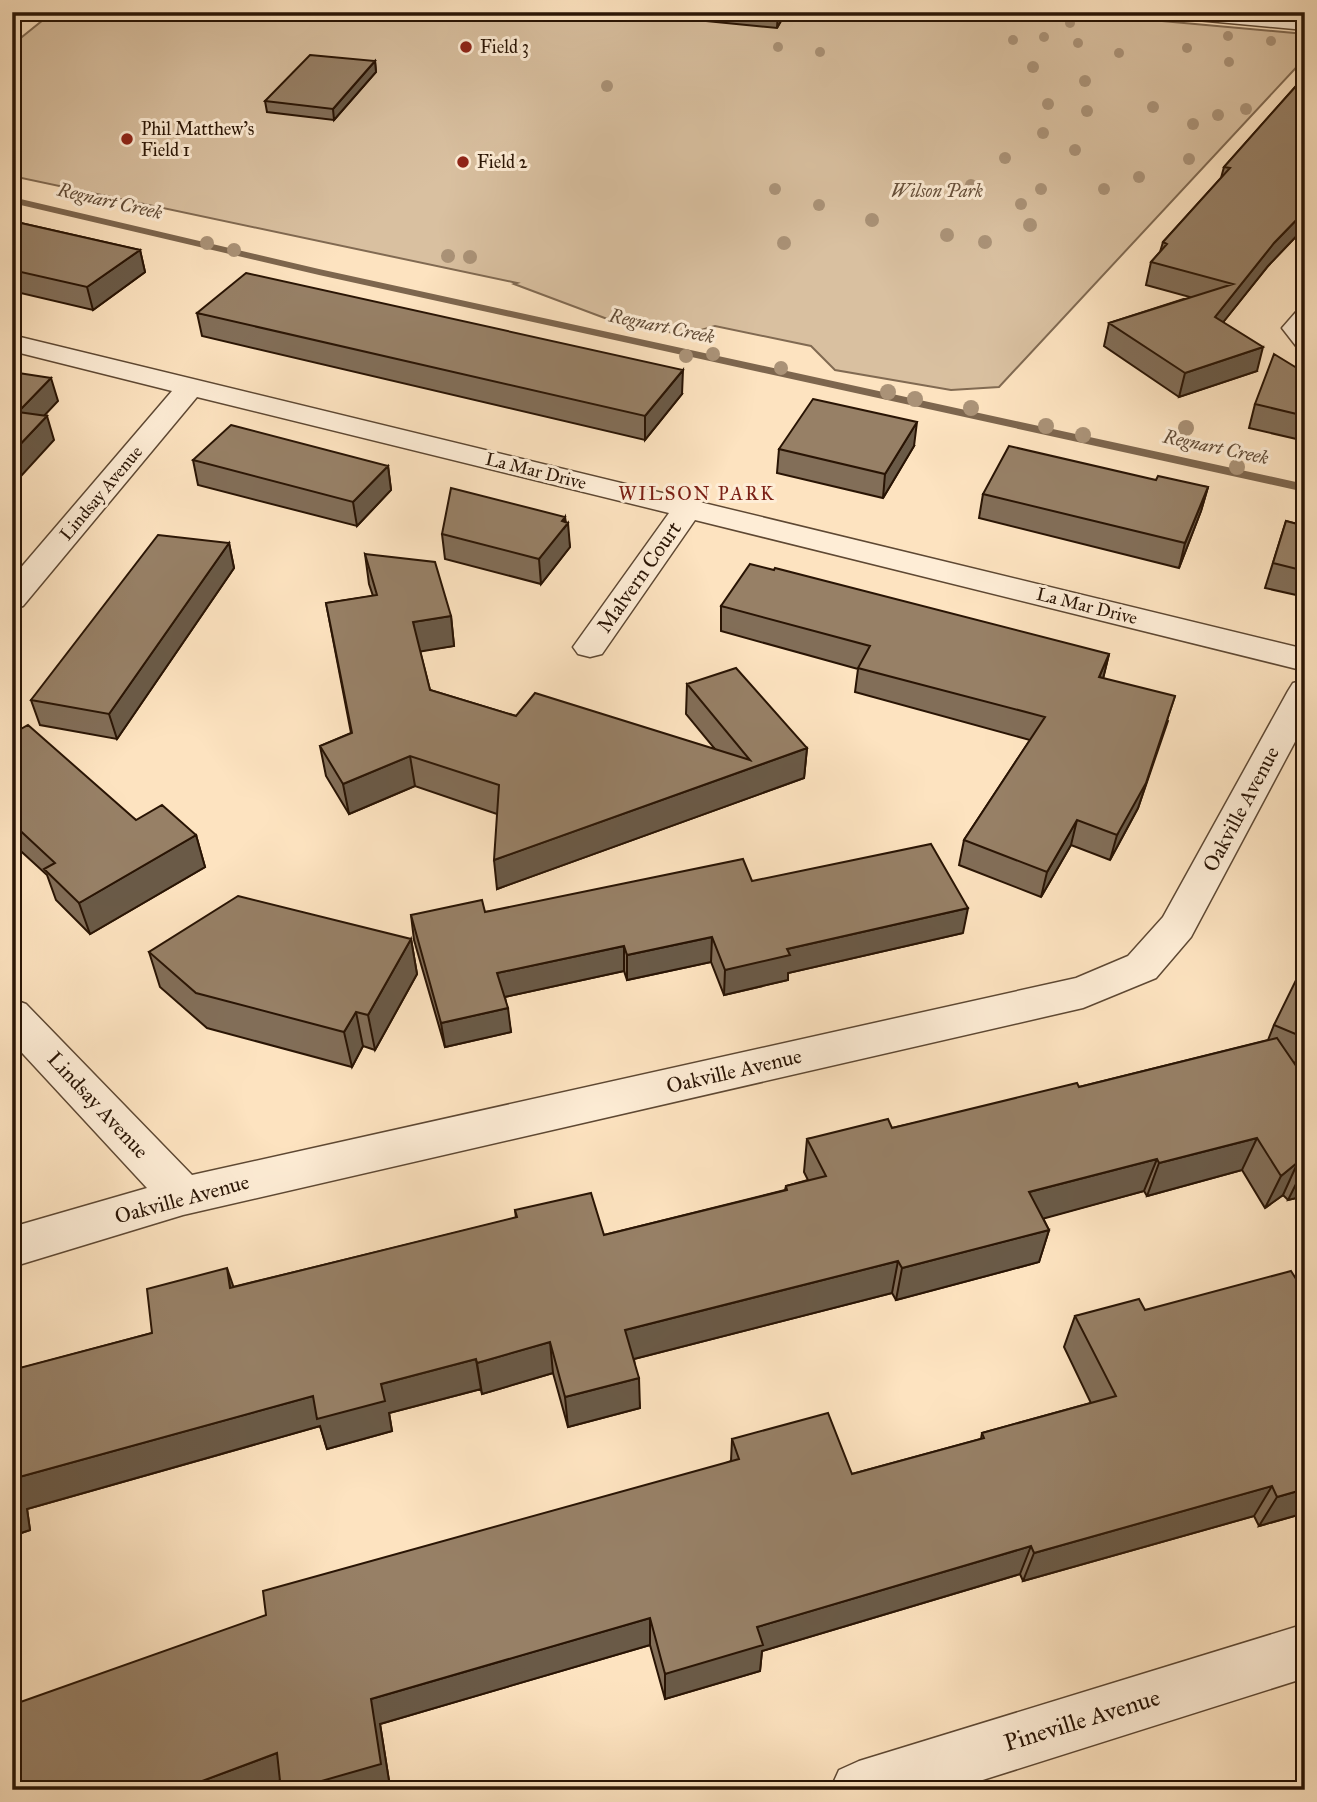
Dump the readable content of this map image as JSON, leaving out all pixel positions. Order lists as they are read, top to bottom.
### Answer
{
  "streets": {
    "street": [
      "La Mar Drive",
      "Lindsay Avenue",
      "Malvern Court",
      "Oakville Avenue",
      "Pineville Avenue"
    ]
  },
  "crossings": [
    ["La Mar Drive", "Lindsay Avenue"],
    ["La Mar Drive", "Malvern Court"],
    ["Lindsay Avenue", "Oakville Avenue"]
  ],
  "districts": ["WILSON PARK"],
  "water": ["Regnart Creek"],
  "parks": ["Wilson Park"],
  "places": ["Field 3", "Phil Matthew's Field 1", "Field 2"]
}
